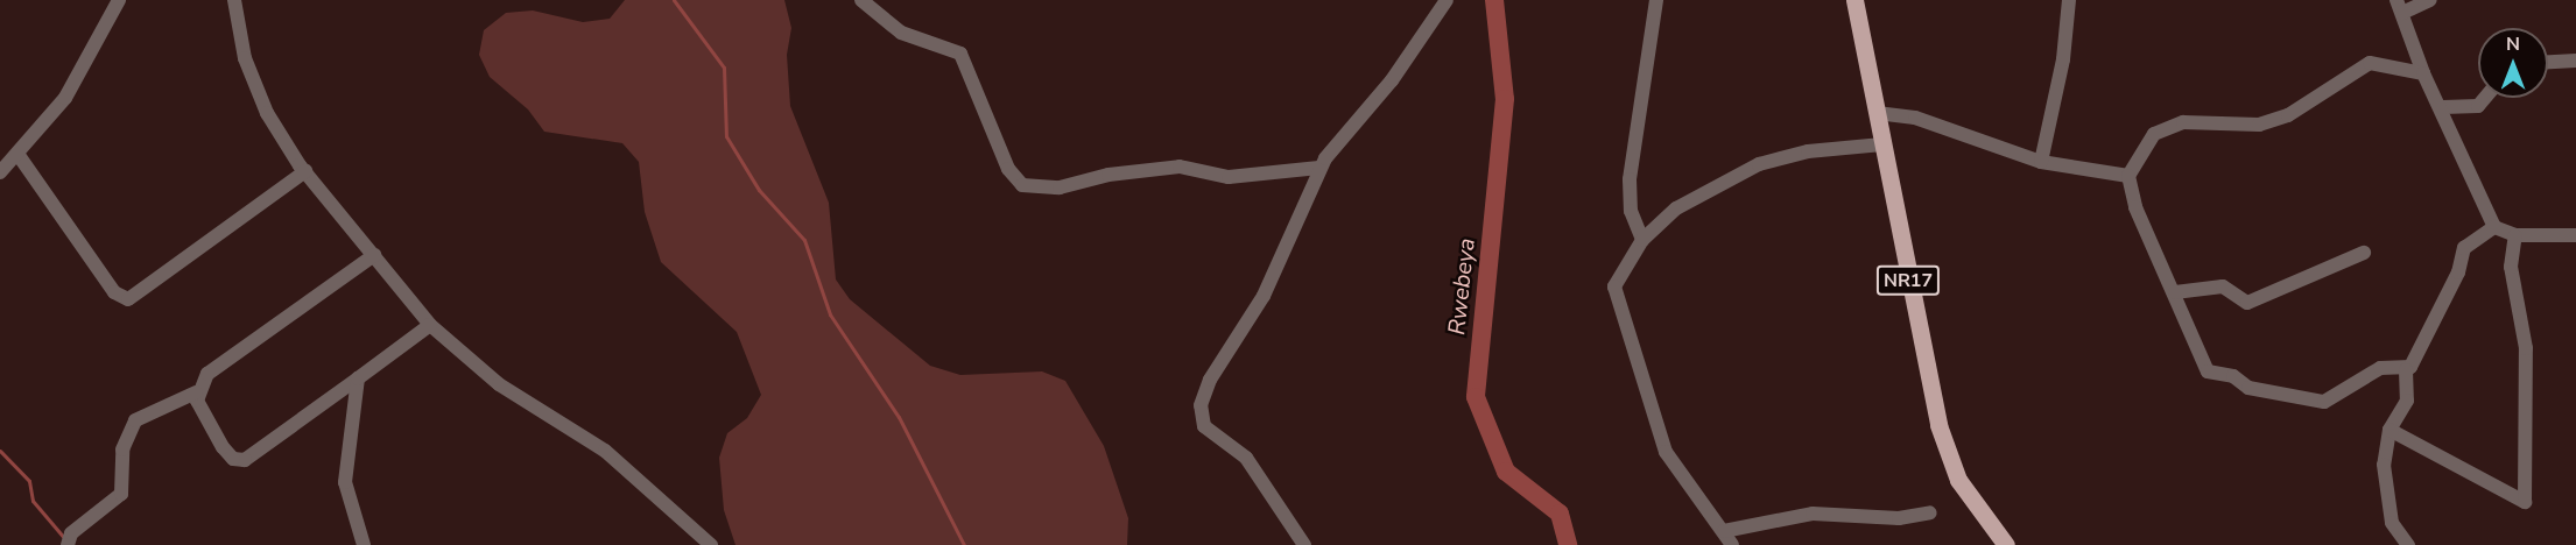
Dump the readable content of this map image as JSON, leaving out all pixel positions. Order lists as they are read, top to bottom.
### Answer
{
  "streets": {
    "main road": ["NR17"]
  },
  "water": ["Rwebeya"],
  "north": "top"
}
